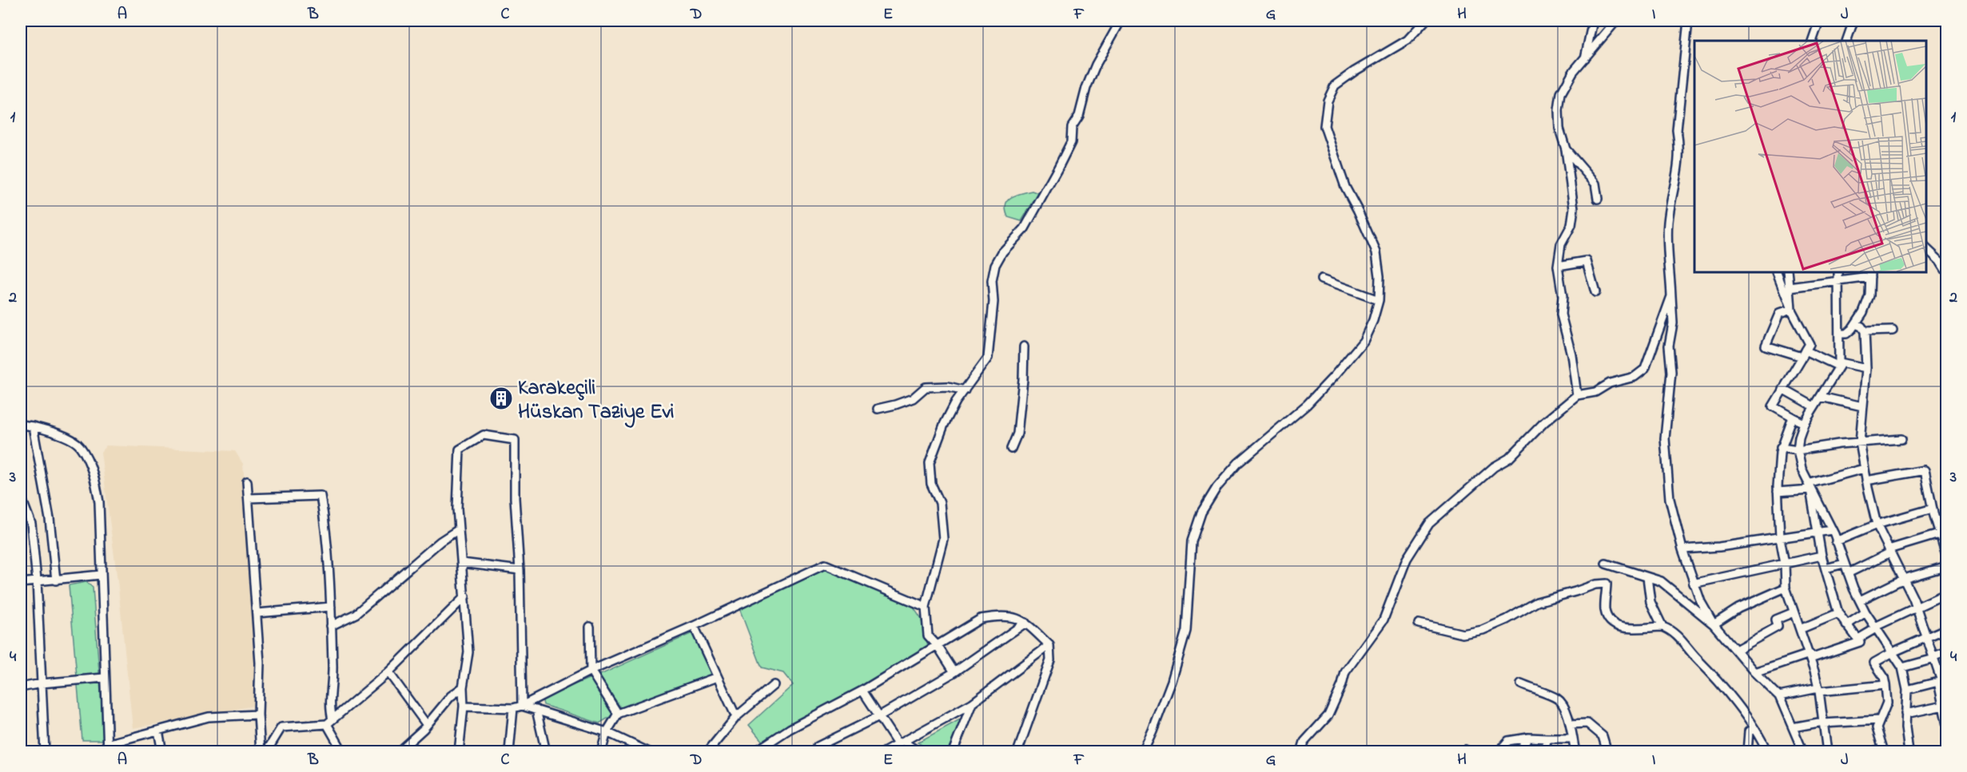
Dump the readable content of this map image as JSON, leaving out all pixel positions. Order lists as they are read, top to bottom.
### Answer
{
  "places": {
    "building": ["Karakeçili Hüskan Taziye Evi"]
  },
  "grid": {
    "columns": [
      "A",
      "B",
      "C",
      "D",
      "E",
      "F",
      "G",
      "H",
      "I",
      "J"
    ],
    "rows": [
      "1",
      "2",
      "3",
      "4"
    ]
  }
}
